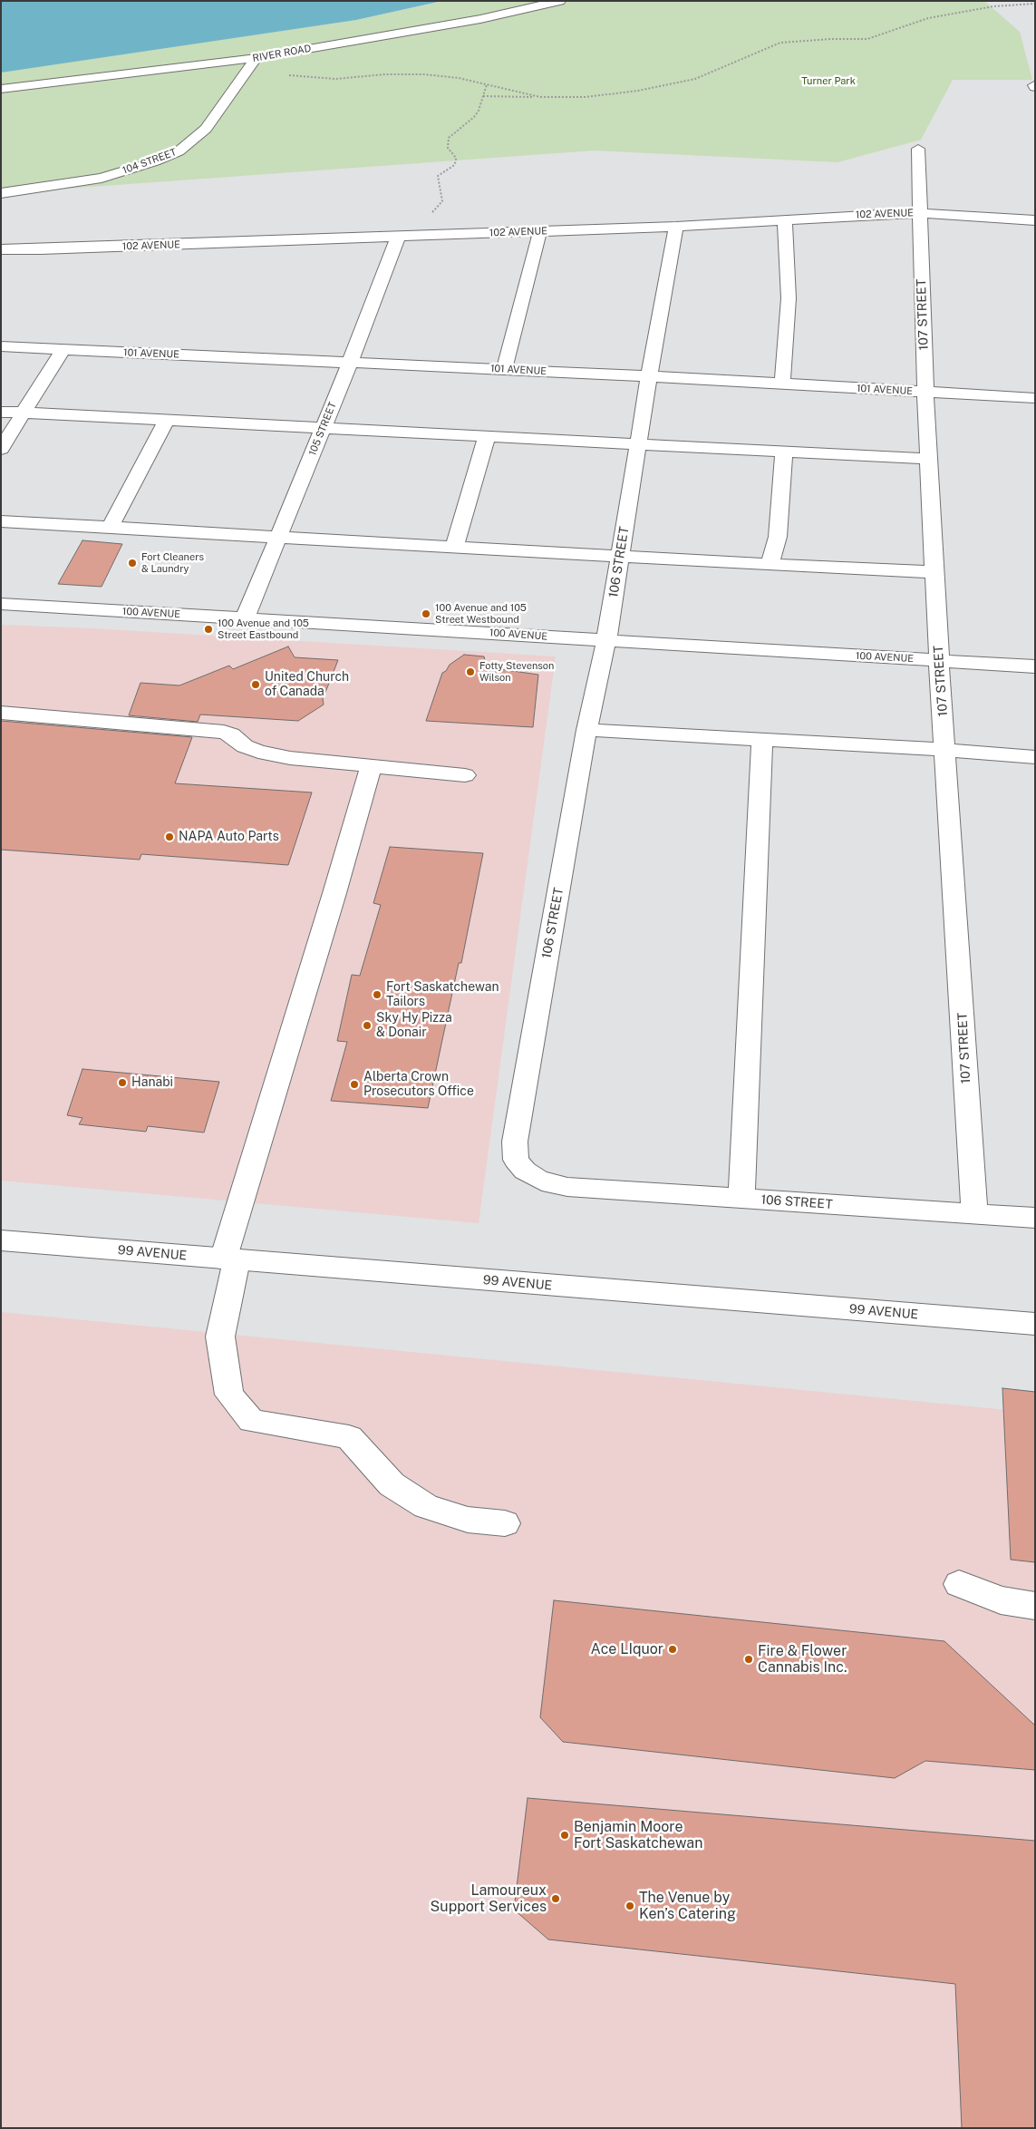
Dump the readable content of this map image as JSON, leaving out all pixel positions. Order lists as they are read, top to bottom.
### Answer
{
  "streets": {
    "street": [
      "RIVER ROAD",
      "104 STREET",
      "102 AVENUE",
      "107 STREET",
      "101 AVENUE",
      "105 STREET",
      "106 STREET",
      "100 AVENUE",
      "99 AVENUE"
    ]
  },
  "crossings": [
    ["RIVER ROAD", "104 STREET"],
    ["102 AVENUE", "107 STREET"],
    ["102 AVENUE", "105 STREET"],
    ["102 AVENUE", "106 STREET"],
    ["107 STREET", "101 AVENUE"],
    ["107 STREET", "106 STREET"],
    ["107 STREET", "100 AVENUE"],
    ["101 AVENUE", "105 STREET"],
    ["101 AVENUE", "106 STREET"],
    ["105 STREET", "100 AVENUE"],
    ["106 STREET", "100 AVENUE"]
  ],
  "parks": ["Turner Park"],
  "places": [
    "Fort Cleaners & Laundry",
    "100 Avenue and 105 Street Westbound",
    "100 Avenue and 105 Street Eastbound",
    "Fotty Stevenson Wilson",
    "United Church of Canada",
    "NAPA Auto Parts",
    "Fort Saskatchewan Tailors",
    "Sky Hy Pizza & Donair",
    "Hanabi",
    "Alberta Crown Prosecutors Office",
    "Ace LIquor",
    "Fire & Flower Cannabis Inc.",
    "Benjamin Moore Fort Saskatchewan",
    "Lamoureux Support Services",
    "The Venue by Ken’s Catering"
  ]
}
